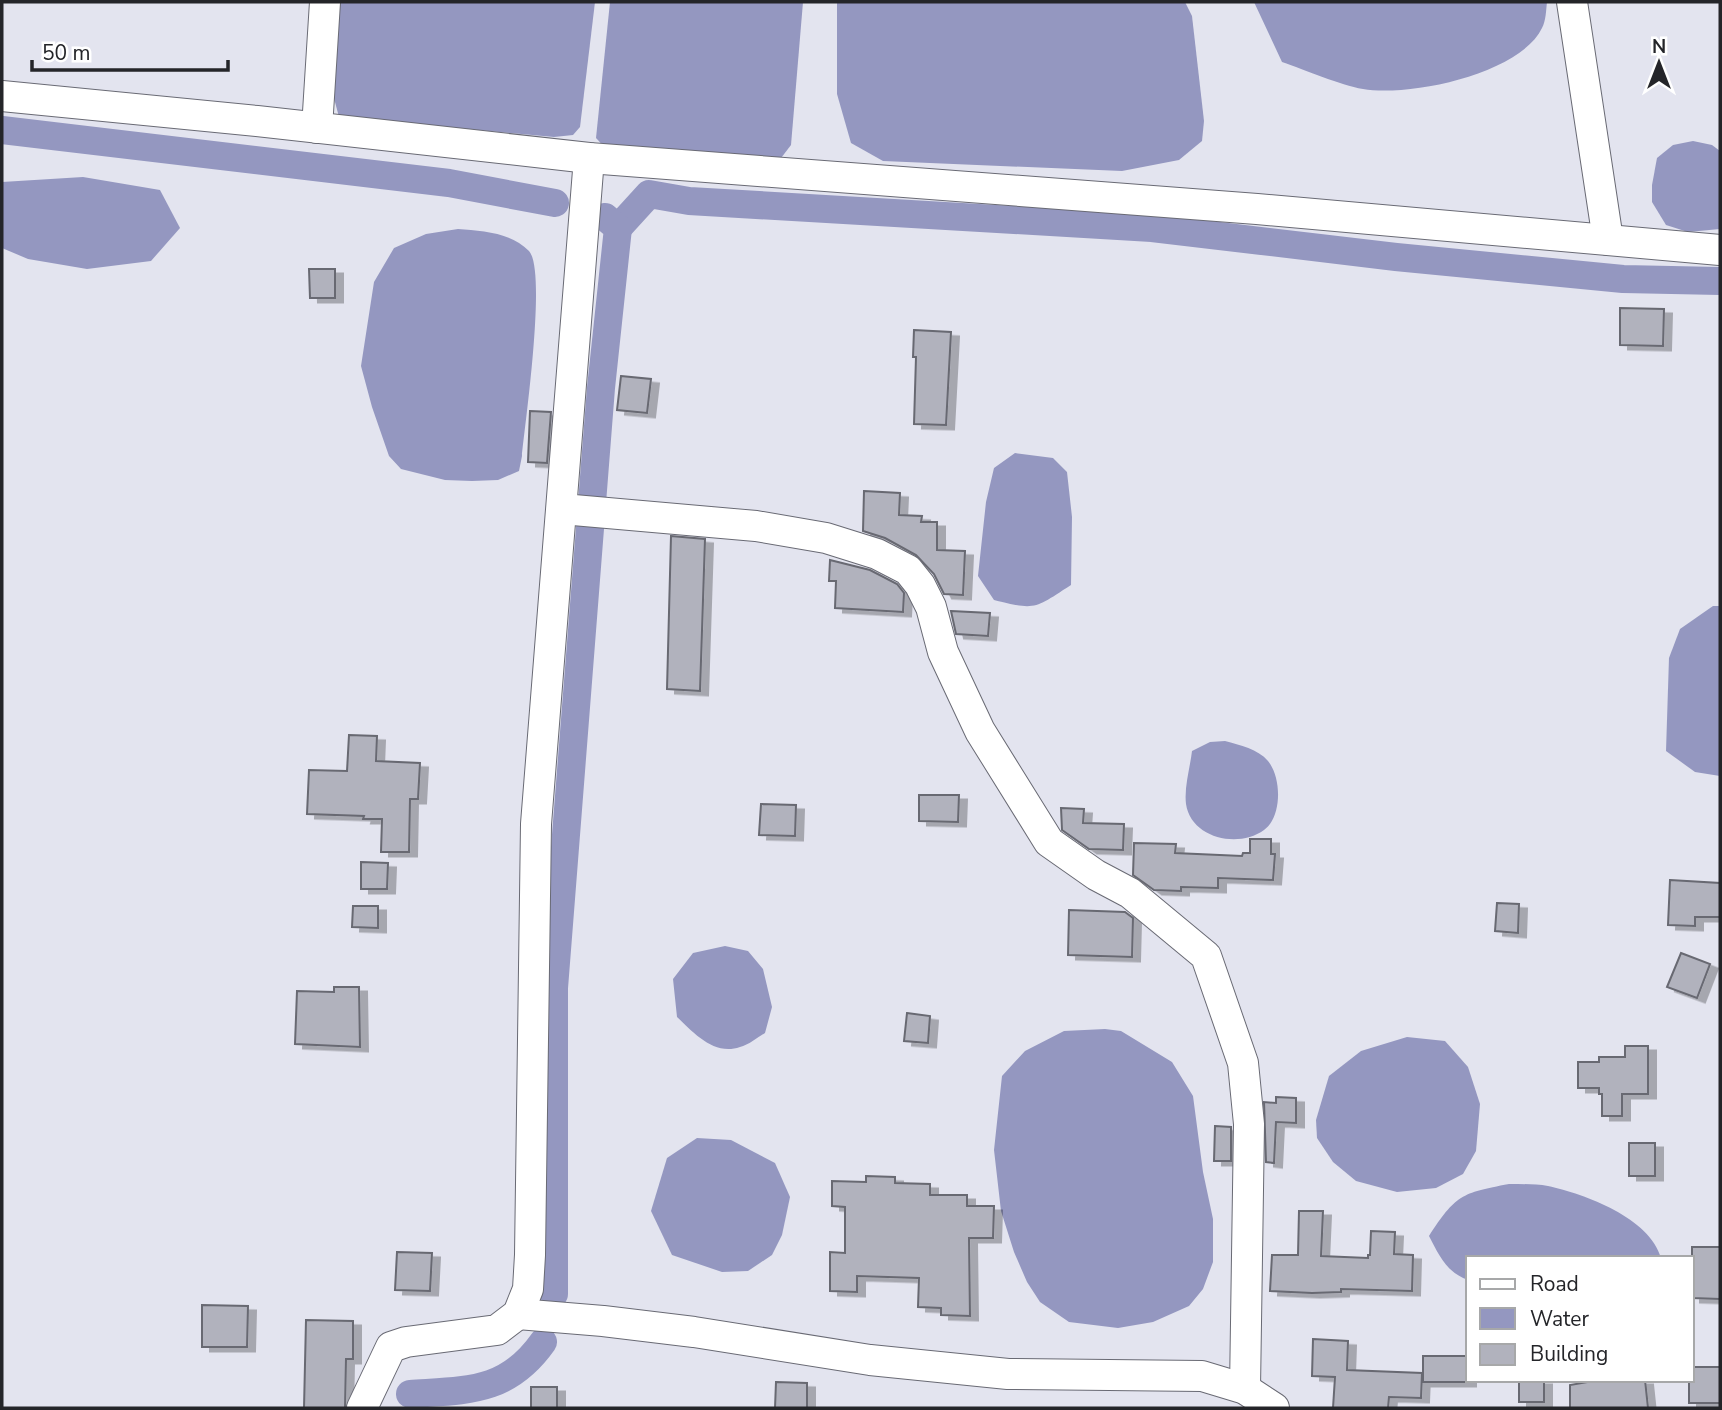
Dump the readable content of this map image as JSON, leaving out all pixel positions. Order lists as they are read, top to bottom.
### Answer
{
  "legend": ["Road", "Water", "Building"],
  "scale_bar": "50 m",
  "north": "top"
}
